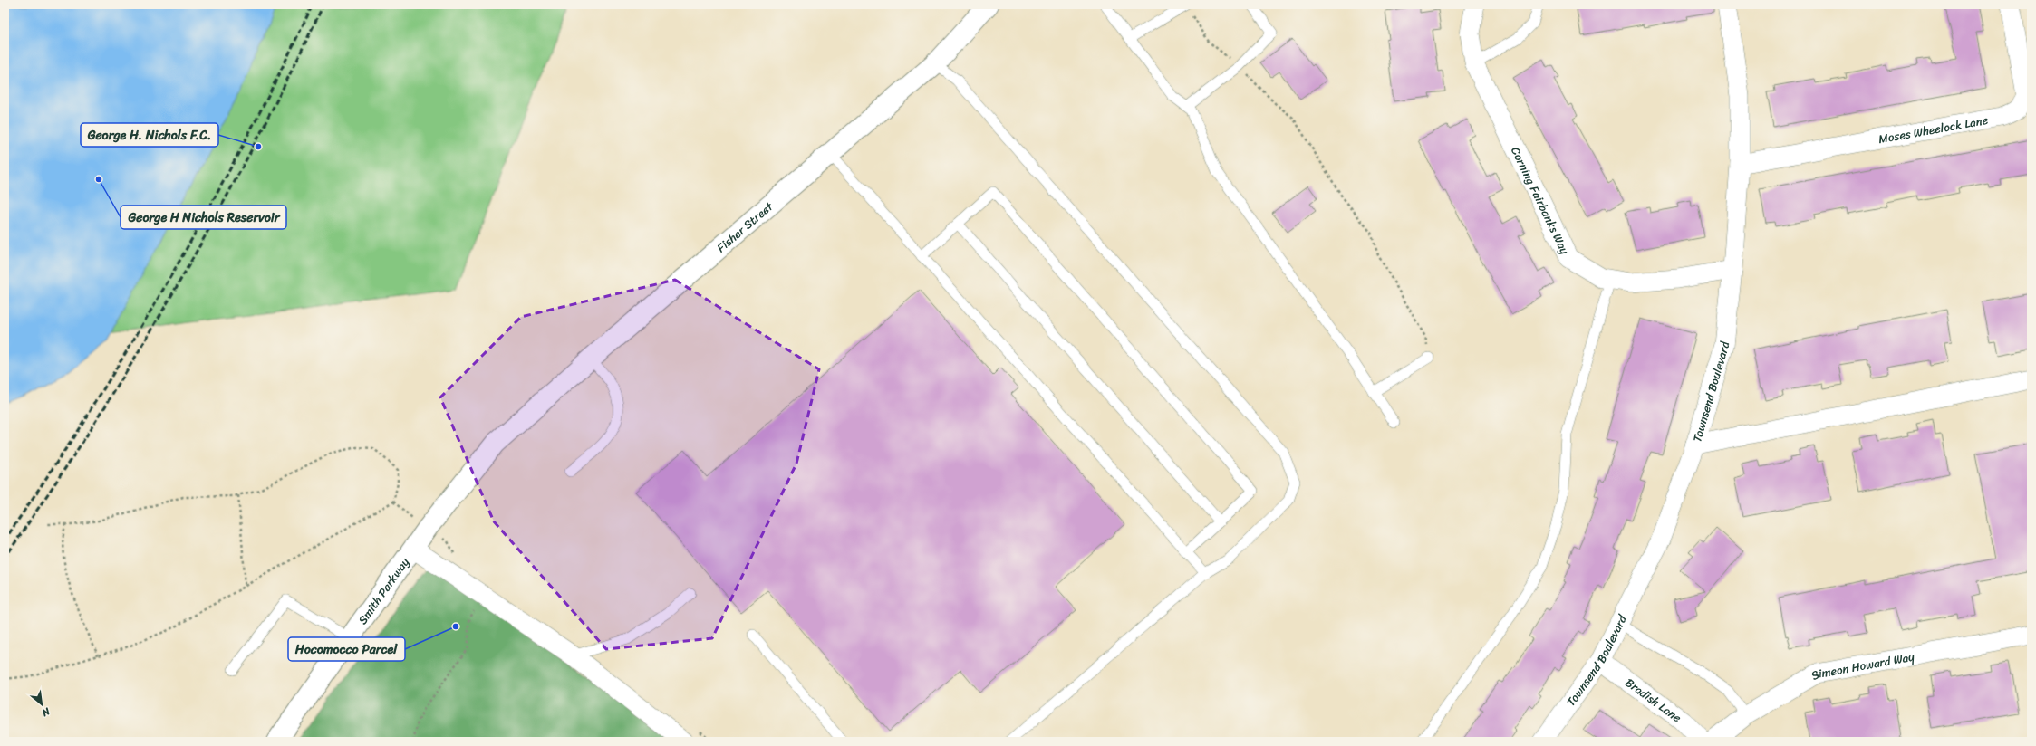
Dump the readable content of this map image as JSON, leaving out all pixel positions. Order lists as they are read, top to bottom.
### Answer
{
  "streets": {
    "street": [
      "Moses Wheelock Lane",
      "Corning Fairbanks Way",
      "Fisher Street",
      "Townsend Boulevard",
      "Smith Parkway",
      "Simeon Howard Way",
      "Bradish Lane"
    ]
  },
  "crossings": [
    ["Moses Wheelock Lane", "Townsend Boulevard"],
    ["Corning Fairbanks Way", "Townsend Boulevard"],
    ["Fisher Street", "Smith Parkway"],
    ["Townsend Boulevard", "Bradish Lane"]
  ],
  "places": ["George H. Nichols F.C.", "George H Nichols Reservoir", "Hocomocco Parcel"],
  "north": "bottom right"
}
